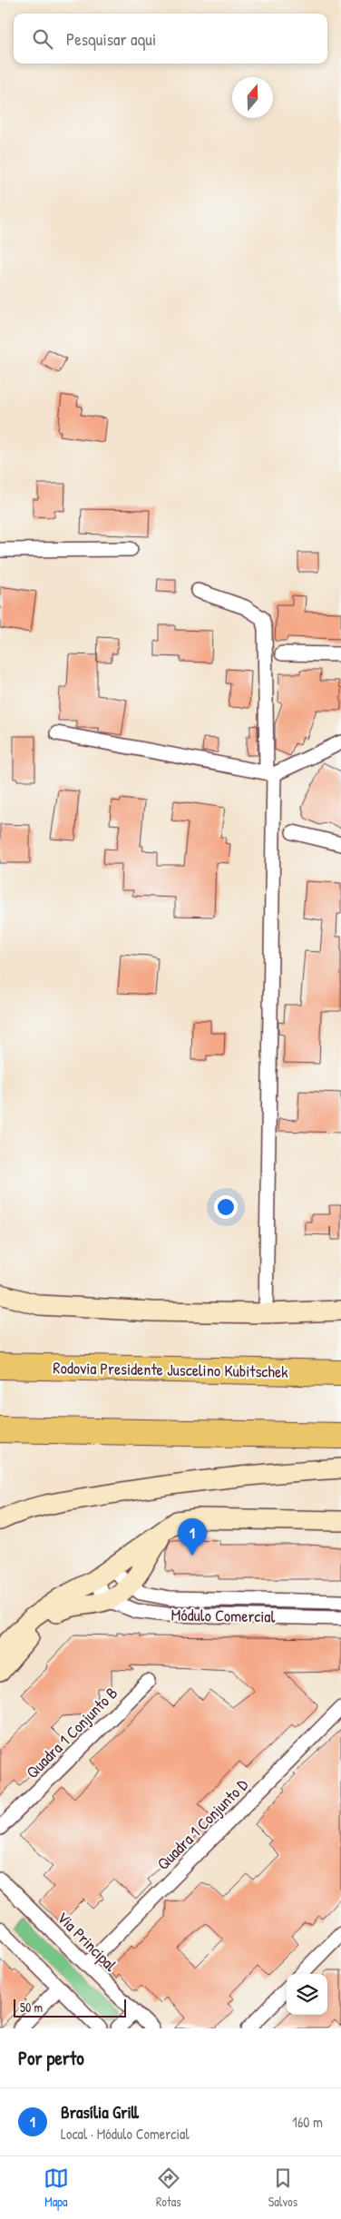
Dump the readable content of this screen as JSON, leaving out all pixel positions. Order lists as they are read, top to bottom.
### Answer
{
  "streets": {
    "highway": ["Rodovia Presidente Juscelino Kubitschek"],
    "main road": ["Módulo Comercial"],
    "street": ["Quadra 1 Conjunto B", "Quadra 1 Conjunto D", "Via Principal"]
  },
  "crossings": [
    ["Quadra 1 Conjunto D", "Via Principal"]
  ],
  "scale_bar": "50 m",
  "north": "top",
  "page": {
    "search": "Pesquisar aqui",
    "pins": "1",
    "scale": "50 m",
    "heading": "Por perto",
    "list": [
      {
        "mark": "1",
        "name": "Brasília Grill",
        "note": "Local · Módulo Comercial",
        "value": "160 m"
      }
    ],
    "nav": ["Mapa", "Rotas", "Salvos"]
  }
}
